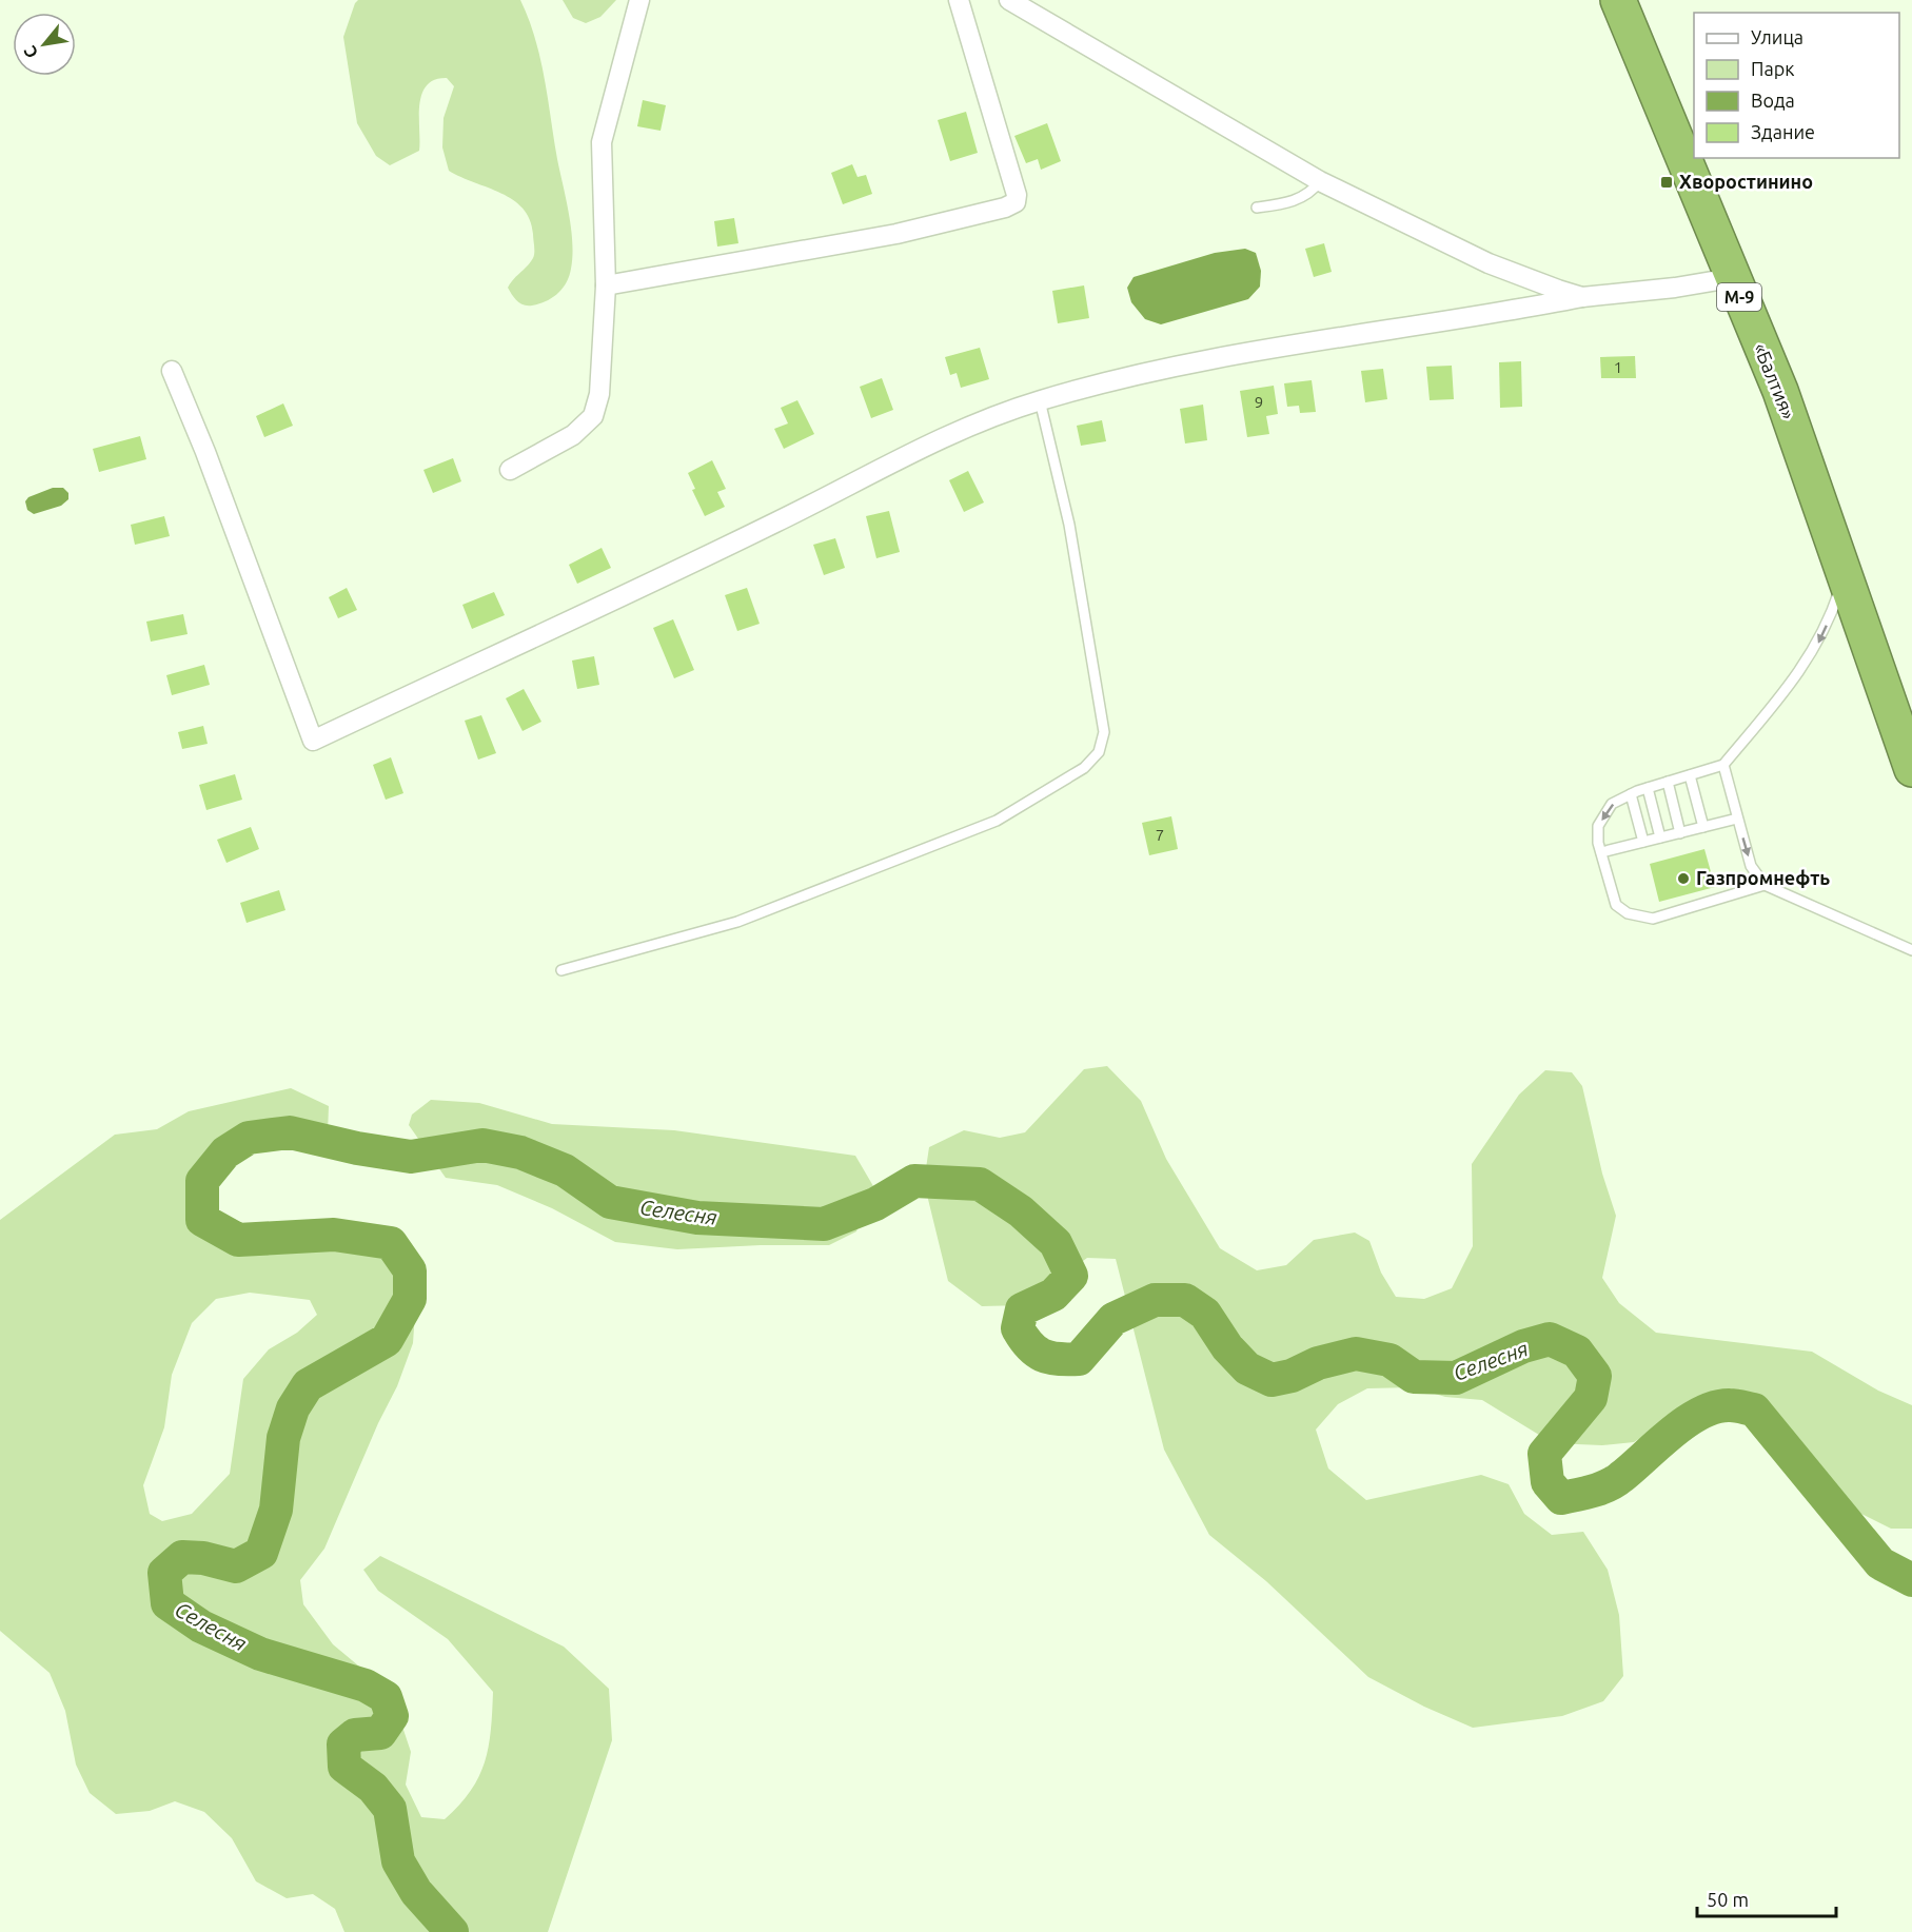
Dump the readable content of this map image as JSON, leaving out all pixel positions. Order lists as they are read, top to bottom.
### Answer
{
  "streets": {
    "highway": ["М-9", "«Балтия»"]
  },
  "water": ["Селесня"],
  "places": {
    "transit": ["Хворостинино"],
    "other": ["Газпромнефть"]
  },
  "house_numbers": ["1", "9", "7"],
  "legend": [
    "Улица",
    "Парк",
    "Вода",
    "Здание"
  ],
  "scale_bar": "50 m",
  "north": "bottom left"
}
